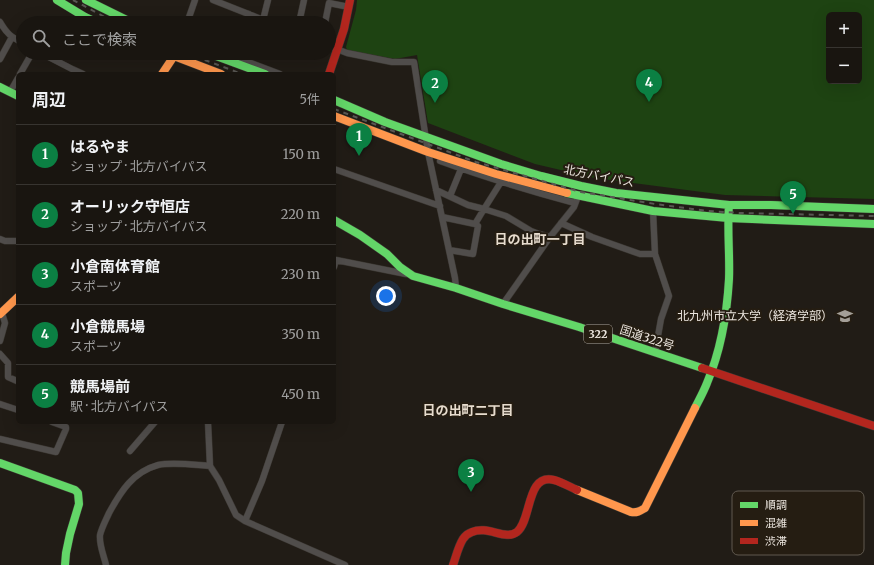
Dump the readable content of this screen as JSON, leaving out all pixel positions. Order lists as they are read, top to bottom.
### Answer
{
  "streets": {
    "main road": ["北方バイパス", "322", "国道322号"]
  },
  "districts": ["日の出町一丁目", "日の出町二丁目"],
  "places": {
    "school or university": ["北九州市立大学（経済学部）"]
  },
  "legend": ["順調", "混雑", "渋滞"],
  "page": {
    "map_buttons": ["+", "−"],
    "search": "ここで検索",
    "pins": [
      "4",
      "2",
      "1",
      "5",
      "3"
    ],
    "heading": ["周辺", "5件"],
    "list": [
      {
        "mark": "1",
        "name": "はるやま",
        "note": "ショップ · 北方バイパス",
        "value": "150 m"
      },
      {
        "mark": "2",
        "name": "オーリック守恒店",
        "note": "ショップ · 北方バイパス",
        "value": "220 m"
      },
      {
        "mark": "3",
        "name": "小倉南体育館",
        "note": "スポーツ",
        "value": "230 m"
      },
      {
        "mark": "4",
        "name": "小倉競馬場",
        "note": "スポーツ",
        "value": "350 m"
      },
      {
        "mark": "5",
        "name": "競馬場前",
        "note": "駅 · 北方バイパス",
        "value": "450 m"
      }
    ]
  }
}
